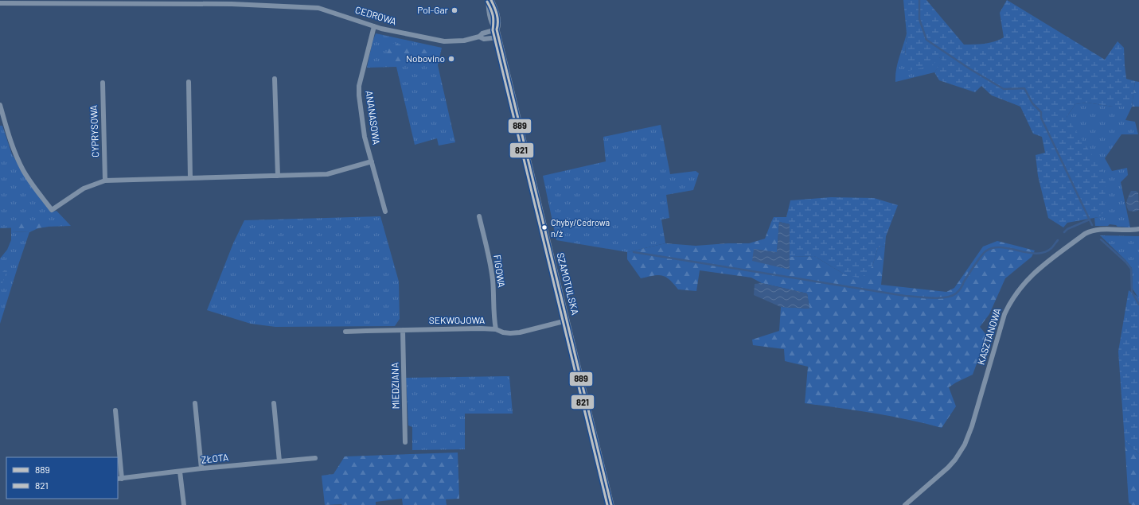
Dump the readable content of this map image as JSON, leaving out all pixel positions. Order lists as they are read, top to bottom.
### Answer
{
  "streets": {
    "street": [
      "CEDROWA",
      "ANANASOWA",
      "CYPRYSOWA",
      "FIGOWA",
      "SZAMOTULSKA",
      "SEKWOJOWA",
      "KASZTANOWA",
      "MIEDZIANA",
      "ZŁOTA"
    ]
  },
  "crossings": [
    ["CEDROWA", "ANANASOWA"],
    ["CEDROWA", "SZAMOTULSKA"],
    ["FIGOWA", "SEKWOJOWA"],
    ["SZAMOTULSKA", "SEKWOJOWA"],
    ["SEKWOJOWA", "MIEDZIANA"]
  ],
  "places": ["Pol-Gar", "Nobovino", "Chyby/Cedrowa n/ż"],
  "lines": ["transit line 889", "transit line 821"],
  "legend": ["889", "821"]
}
